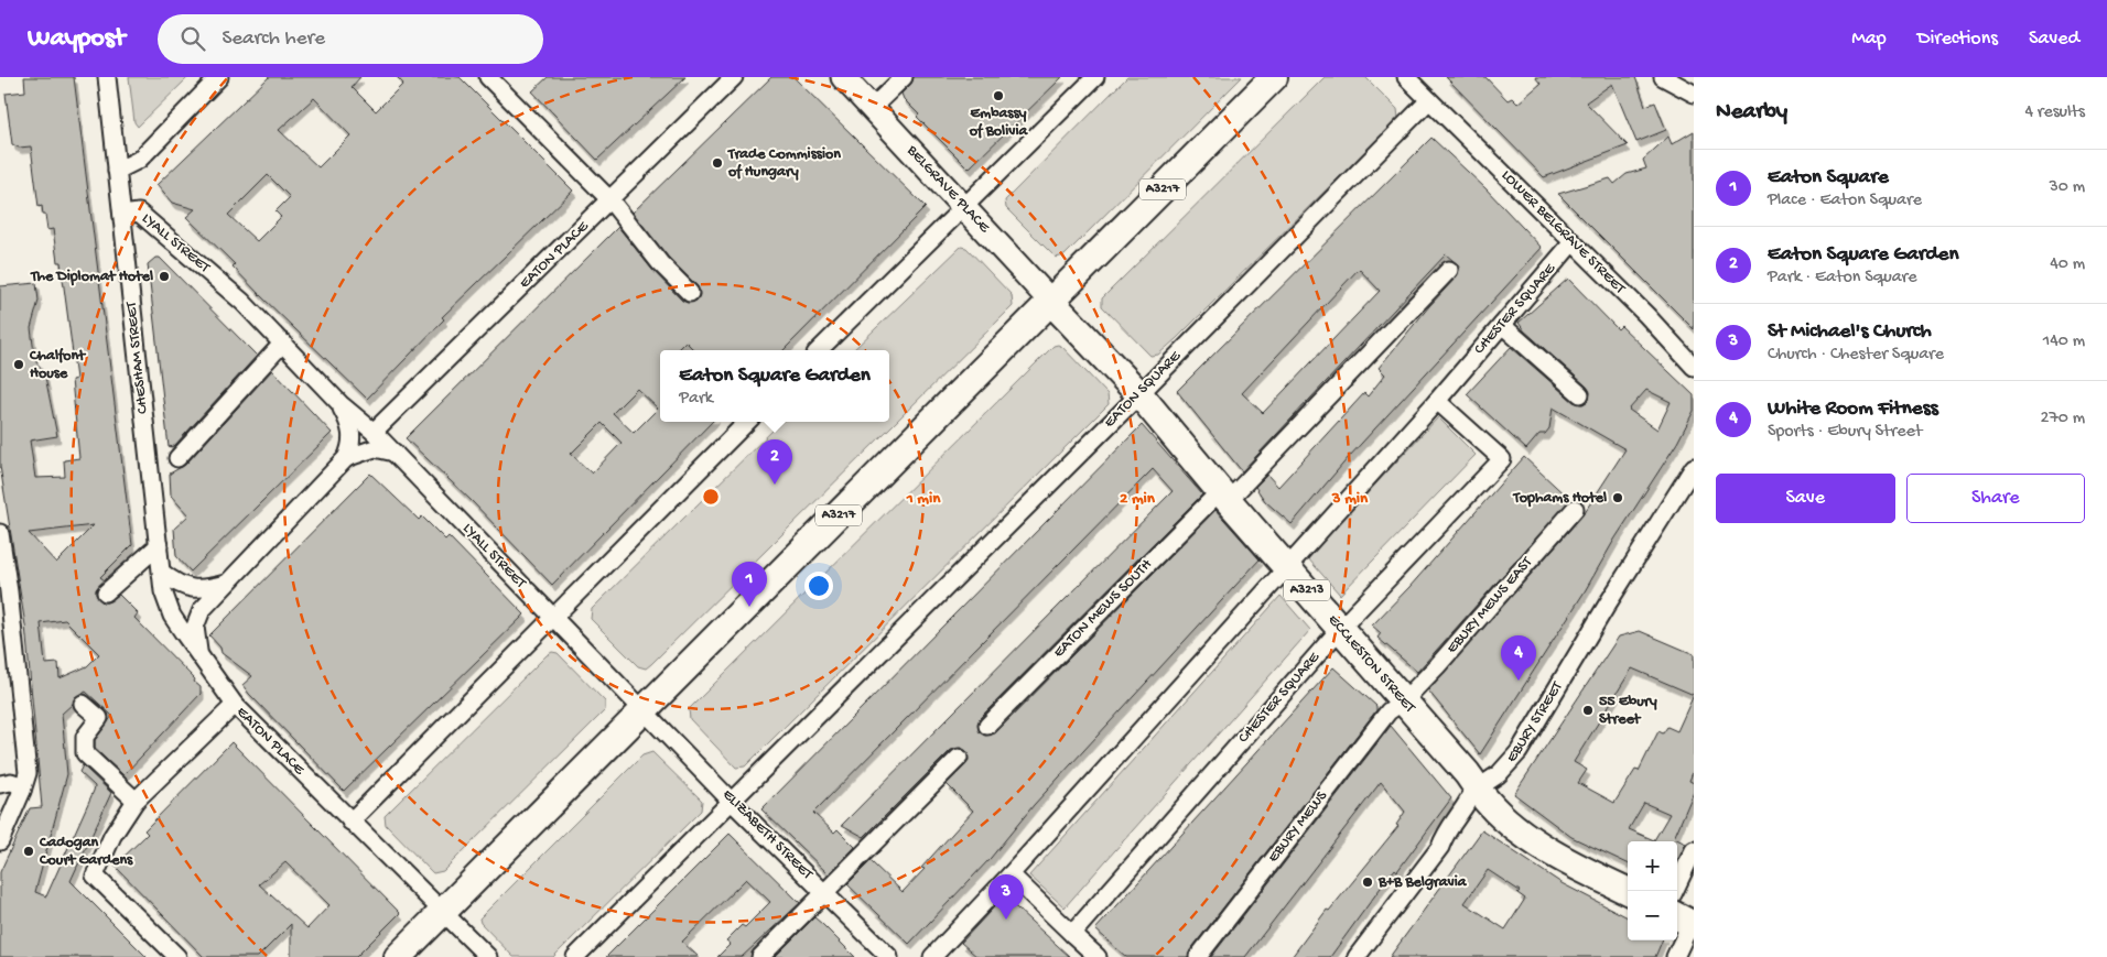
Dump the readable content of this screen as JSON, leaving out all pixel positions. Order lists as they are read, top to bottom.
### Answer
{
  "streets": {
    "main road": [
      "BELGRAVE PLACE",
      "A3217",
      "A3213",
      "ECCLESTON STREET"
    ],
    "street": [
      "LOWER BELGRAVE STREET",
      "LYALL STREET",
      "EATON PLACE",
      "CHESTER SQUARE",
      "CHESHAM STREET",
      "EATON SQUARE",
      "EBURY MEWS EAST",
      "EATON MEWS SOUTH",
      "EBURY STREET",
      "EBURY MEWS",
      "ELIZABETH STREET"
    ]
  },
  "crossings": [
    ["BELGRAVE PLACE", "A3217"],
    ["BELGRAVE PLACE", "ECCLESTON STREET"],
    ["A3217", "LYALL STREET"],
    ["A3217", "ECCLESTON STREET"],
    ["A3217", "ELIZABETH STREET"],
    ["LOWER BELGRAVE STREET", "CHESTER SQUARE"],
    ["LOWER BELGRAVE STREET", "EATON SQUARE"],
    ["LYALL STREET", "EATON PLACE"],
    ["LYALL STREET", "CHESHAM STREET"],
    ["LYALL STREET", "ELIZABETH STREET"],
    ["EATON PLACE", "CHESHAM STREET"],
    ["CHESTER SQUARE", "ECCLESTON STREET"],
    ["EATON SQUARE", "ECCLESTON STREET"],
    ["EATON SQUARE", "ELIZABETH STREET"],
    ["EBURY MEWS EAST", "ECCLESTON STREET"],
    ["EBURY MEWS EAST", "EBURY MEWS"],
    ["EATON MEWS SOUTH", "ECCLESTON STREET"],
    ["ECCLESTON STREET", "EBURY STREET"],
    ["ECCLESTON STREET", "EBURY MEWS"]
  ],
  "places": [
    "Embassy of Bolivia",
    "Trade Commission of Hungary",
    "The Diplomat Hotel",
    "Chalfont House",
    "Tophams Hotel",
    "55 Ebury Street",
    "Cadogan Court Gardens",
    "B+B Belgravia"
  ],
  "page": {
    "header": "Waypost",
    "search": "Search here",
    "nav": ["Map", "Directions", "Saved"],
    "heading": ["Nearby", "4 results"],
    "list": [
      {
        "mark": "1",
        "name": "Eaton Square",
        "note": "Place · Eaton Square",
        "value": "30 m"
      },
      {
        "mark": "2",
        "name": "Eaton Square Garden",
        "note": "Park · Eaton Square",
        "value": "40 m"
      },
      {
        "mark": "3",
        "name": "St Michael's Church",
        "note": "Church · Chester Square",
        "value": "140 m"
      },
      {
        "mark": "4",
        "name": "White Room Fitness",
        "note": "Sports · Ebury Street",
        "value": "270 m"
      }
    ],
    "popup": ["Eaton Square Garden", "Park"],
    "pins": [
      "2",
      "1",
      "4",
      "3"
    ],
    "buttons": ["Save", "Share"],
    "map_buttons": ["+", "−"]
  },
  "rings": ["1 min", "2 min", "3 min"]
}
